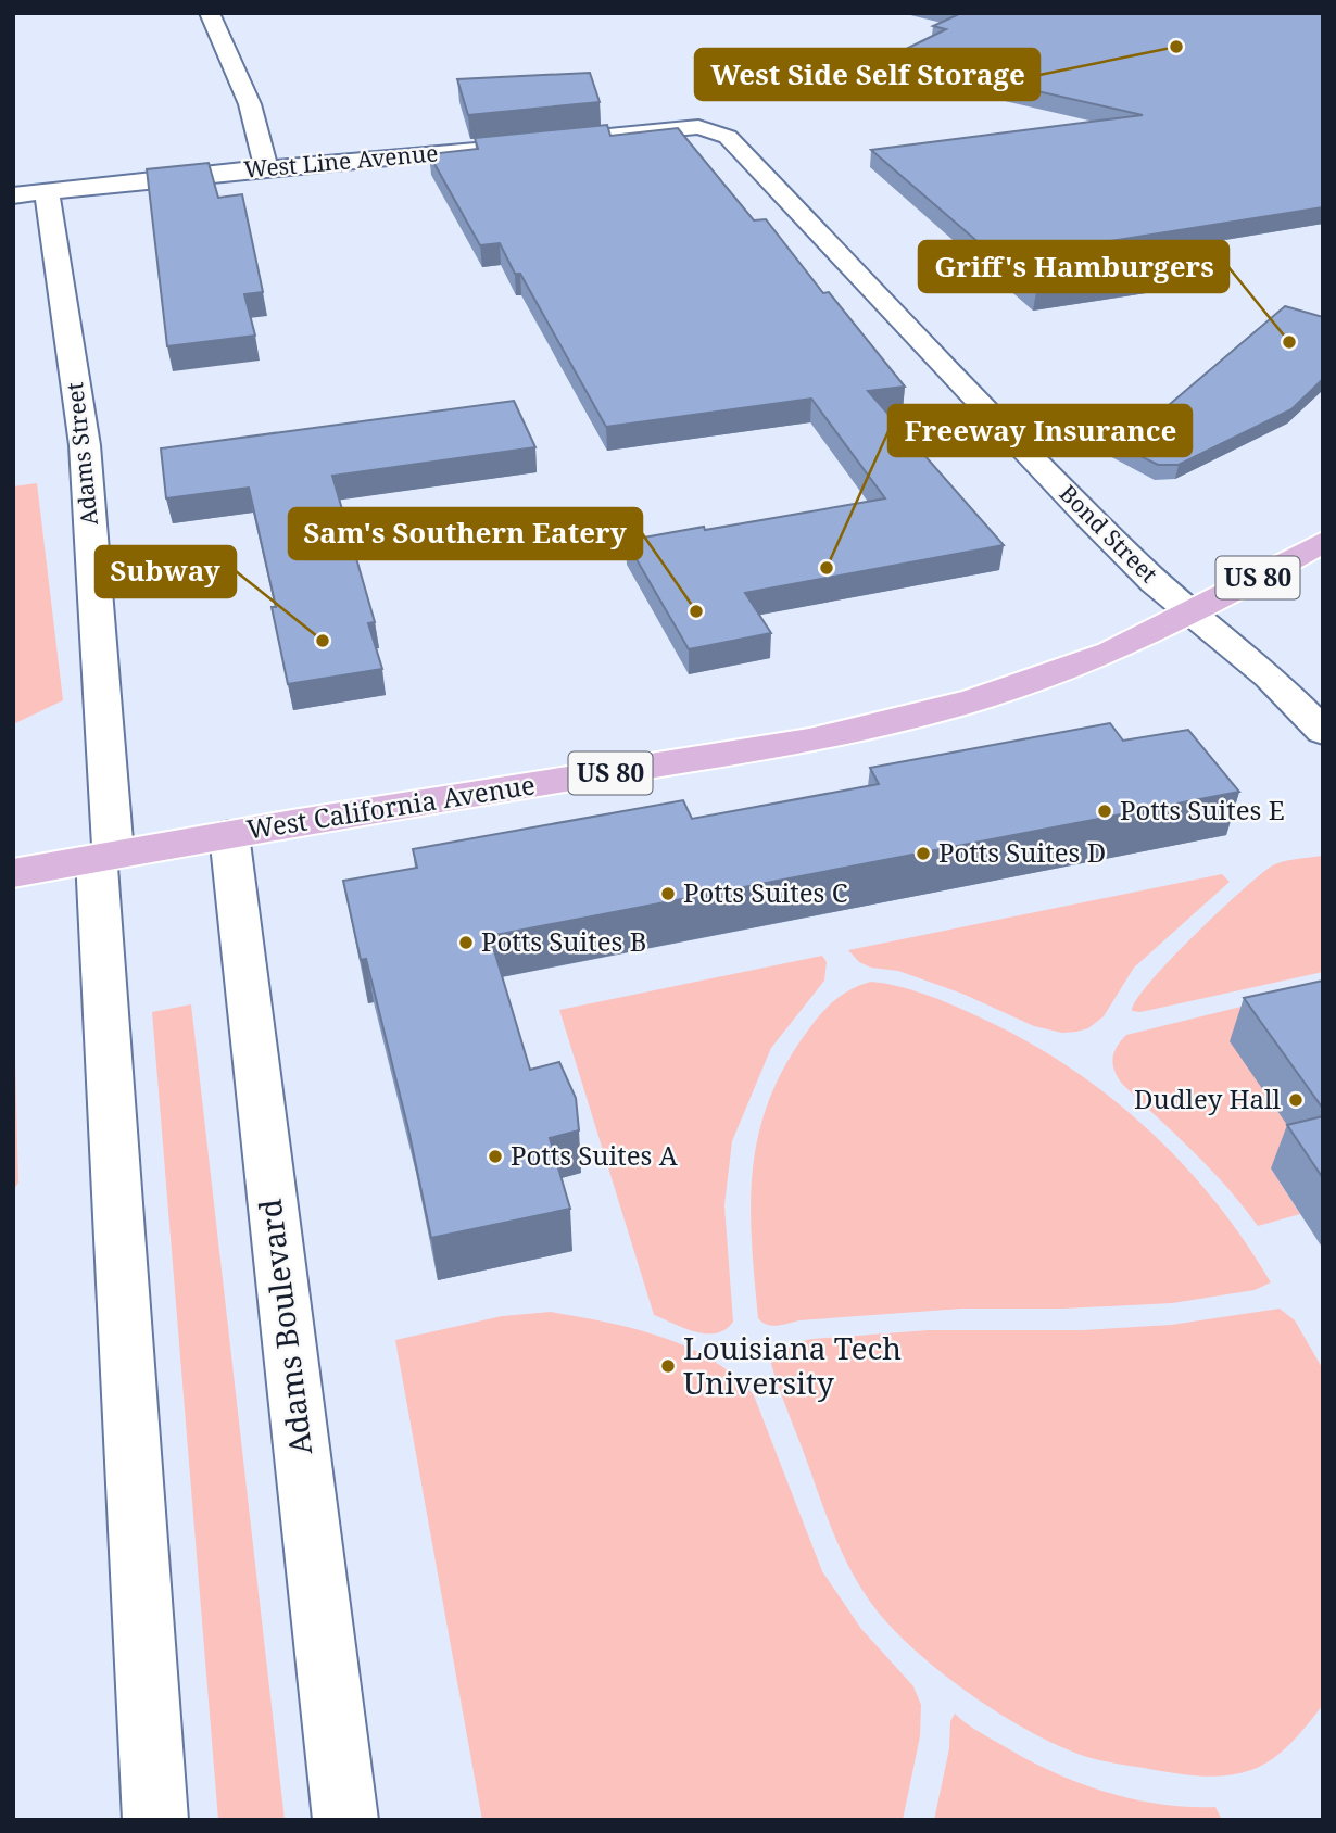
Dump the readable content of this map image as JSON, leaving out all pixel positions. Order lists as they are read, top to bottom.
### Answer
{
  "streets": {
    "main road": ["US 80", "West California Avenue"],
    "street": [
      "West Line Avenue",
      "Adams Street",
      "Bond Street",
      "Adams Boulevard"
    ]
  },
  "crossings": [
    ["West Line Avenue", "Adams Street"],
    ["West Line Avenue", "Bond Street"],
    ["Adams Street", "West California Avenue"],
    ["Bond Street", "West California Avenue"],
    ["West California Avenue", "Adams Boulevard"]
  ],
  "places": [
    "West Side Self Storage",
    "Griff's Hamburgers",
    "Freeway Insurance",
    "Sam's Southern Eatery",
    "Subway",
    "Potts Suites E",
    "Potts Suites D",
    "Potts Suites C",
    "Potts Suites B",
    "Dudley Hall",
    "Potts Suites A",
    "Louisiana Tech University"
  ]
}
